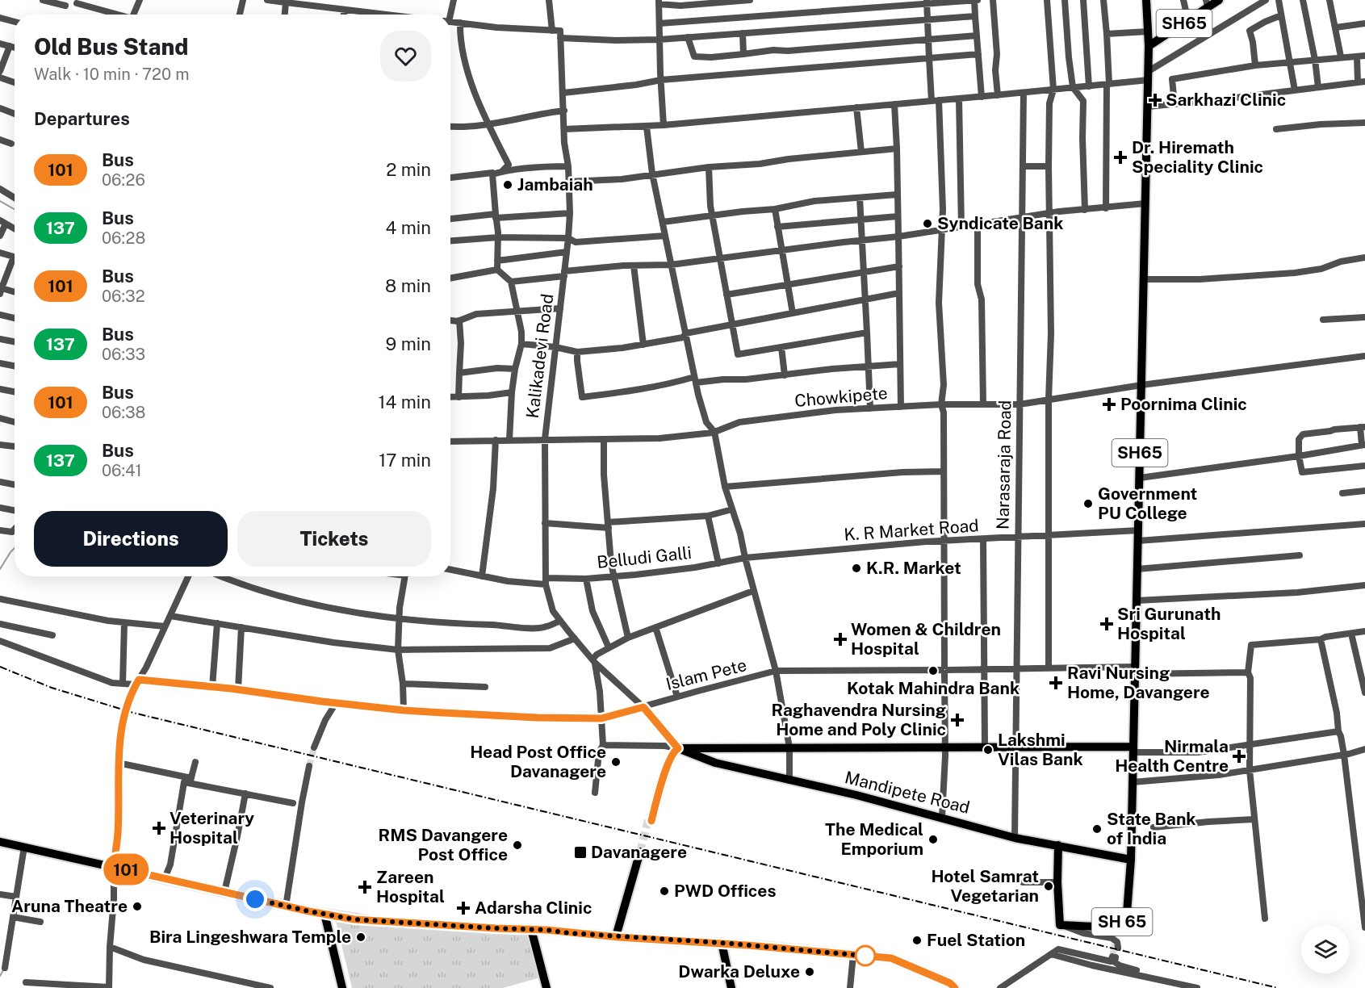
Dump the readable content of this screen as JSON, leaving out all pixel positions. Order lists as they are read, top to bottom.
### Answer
{
  "streets": {
    "main road": ["SH65", "Mandipete Road", "SH 65"],
    "street": [
      "Kalikadevi Road",
      "Chowkipete",
      "Narasaraja Road",
      "K. R Market Road",
      "Belludi Galli",
      "Islam Pete"
    ]
  },
  "crossings": [
    ["SH65", "Chowkipete"],
    ["SH65", "K. R Market Road"],
    ["SH65", "Islam Pete"],
    ["SH65", "Mandipete Road"],
    ["SH65", "SH 65"],
    ["Kalikadevi Road", "Chowkipete"],
    ["Kalikadevi Road", "Belludi Galli"],
    ["Kalikadevi Road", "Islam Pete"],
    ["Kalikadevi Road", "Mandipete Road"],
    ["Chowkipete", "Narasaraja Road"],
    ["Narasaraja Road", "K. R Market Road"],
    ["Narasaraja Road", "Islam Pete"],
    ["Narasaraja Road", "Mandipete Road"],
    ["K. R Market Road", "Belludi Galli"],
    ["Mandipete Road", "SH 65"]
  ],
  "places": {
    "health": [
      "Sarkhazi Clinic",
      "Dr. Hiremath Speciality Clinic",
      "Poornima Clinic",
      "Sri Gurunath Hospital",
      "Women & Children Hospital",
      "Ravi Nursing Home, Davangere",
      "Raghavendra Nursing Home and Poly Clinic",
      "Nirmala Health Centre",
      "Veterinary Hospital",
      "Zareen Hospital",
      "Adarsha Clinic"
    ],
    "other": [
      "Jambaiah",
      "Syndicate Bank",
      "Government PU College",
      "K.R. Market",
      "Kotak Mahindra Bank",
      "Lakshmi Vilas Bank",
      "Head Post Office Davanagere",
      "State Bank of India",
      "The Medical Emporium",
      "RMS Davangere Post Office",
      "Hotel Samrat Vegetarian",
      "PWD Offices",
      "Aruna Theatre",
      "Bira Lingeshwara Temple",
      "Fuel Station",
      "Dwarka Deluxe"
    ],
    "transit": ["Davanagere"]
  },
  "lines": ["bus line 101"],
  "page": {
    "on_map": "101",
    "heading": [
      ["Old Bus Stand", "Walk · 10 min · 720 m"],
      "Departures"
    ],
    "list": [
      {
        "mark": "101",
        "name": "Bus",
        "note": "06:26",
        "value": "2 min"
      },
      {
        "mark": "137",
        "name": "Bus",
        "note": "06:28",
        "value": "4 min"
      },
      {
        "mark": "101",
        "name": "Bus",
        "note": "06:32",
        "value": "8 min"
      },
      {
        "mark": "137",
        "name": "Bus",
        "note": "06:33",
        "value": "9 min"
      },
      {
        "mark": "101",
        "name": "Bus",
        "note": "06:38",
        "value": "14 min"
      },
      {
        "mark": "137",
        "name": "Bus",
        "note": "06:41",
        "value": "17 min"
      }
    ],
    "buttons": ["Directions", "Tickets"]
  }
}
